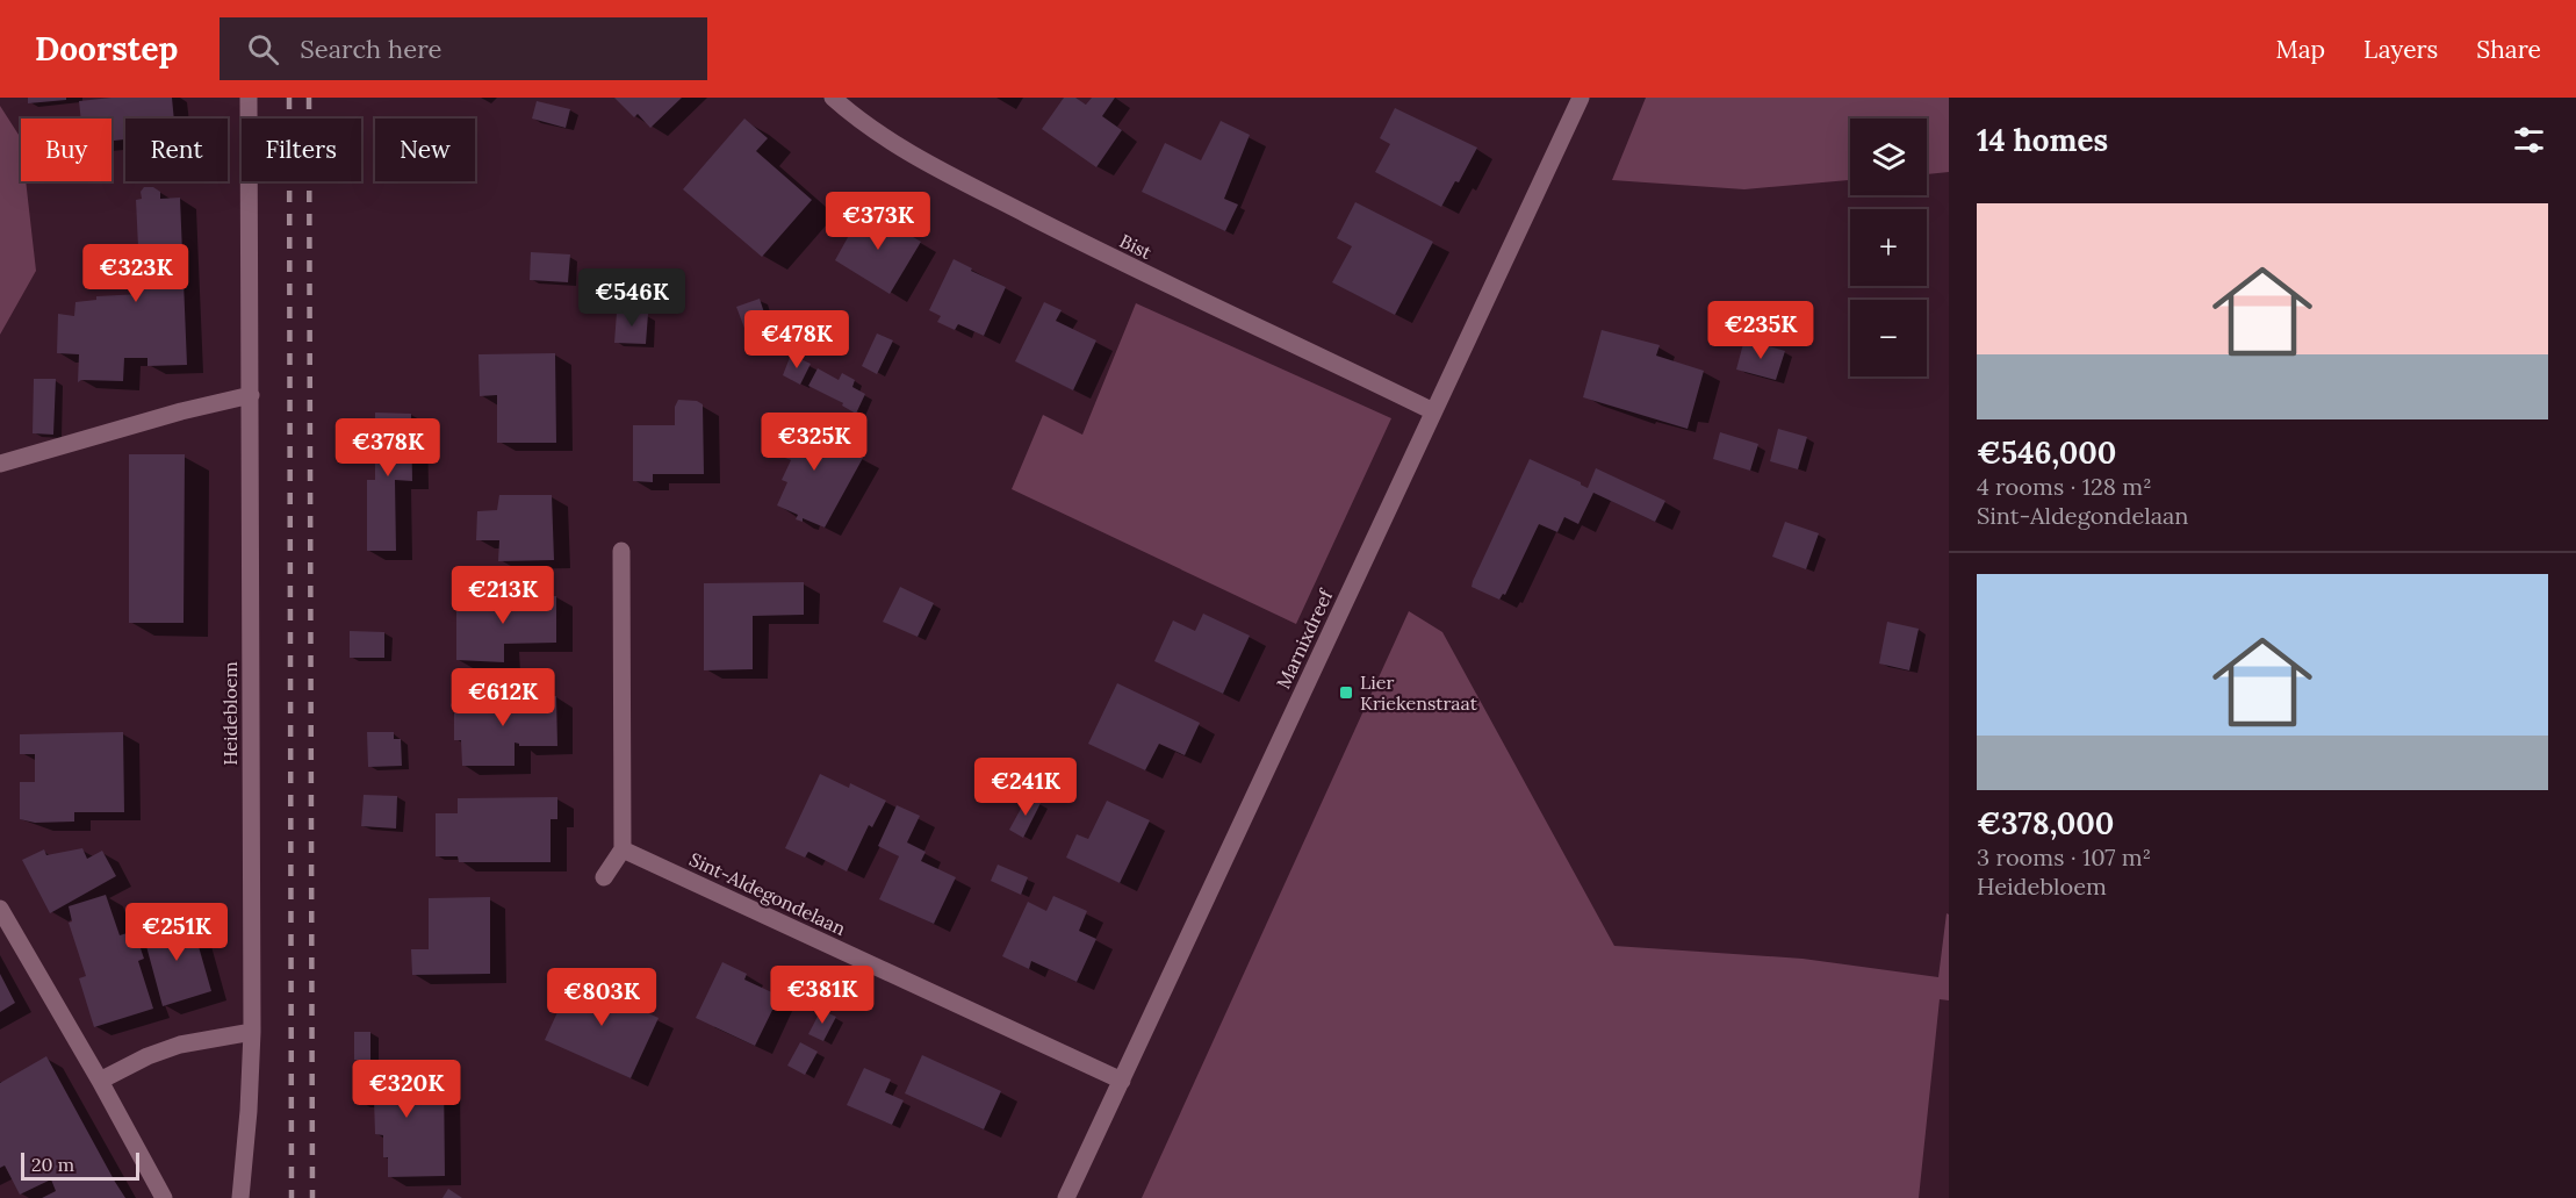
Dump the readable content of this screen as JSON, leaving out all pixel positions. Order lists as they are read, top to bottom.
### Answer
{
  "streets": {
    "street": [
      "Bist",
      "Marnixdreef",
      "Heidebloem",
      "Sint-Aldegondelaan"
    ]
  },
  "crossings": [
    ["Bist", "Marnixdreef"],
    ["Marnixdreef", "Sint-Aldegondelaan"]
  ],
  "places": {
    "transit": ["Lier Kriekenstraat"]
  },
  "scale_bar": "20 m",
  "page": {
    "header": "Doorstep",
    "search": "Search here",
    "nav": ["Map", "Layers", "Share"],
    "heading": "14 homes",
    "map_buttons": ["+", "−"],
    "chip": [
      "Buy",
      "Rent",
      "Filters",
      "New"
    ],
    "list": [
      {
        "name": "€546,000",
        "note": "4 rooms · 128 m² · Sint-Aldegondelaan"
      },
      {
        "name": "€378,000",
        "note": "3 rooms · 107 m² · Heidebloem"
      }
    ],
    "price": [
      "€373K",
      "€323K",
      "€546K",
      "€235K",
      "€478K",
      "€325K",
      "€378K",
      "€213K",
      "€612K",
      "€241K",
      "€251K",
      "€381K",
      "€803K",
      "€320K"
    ],
    "scale": "20 m"
  }
}
